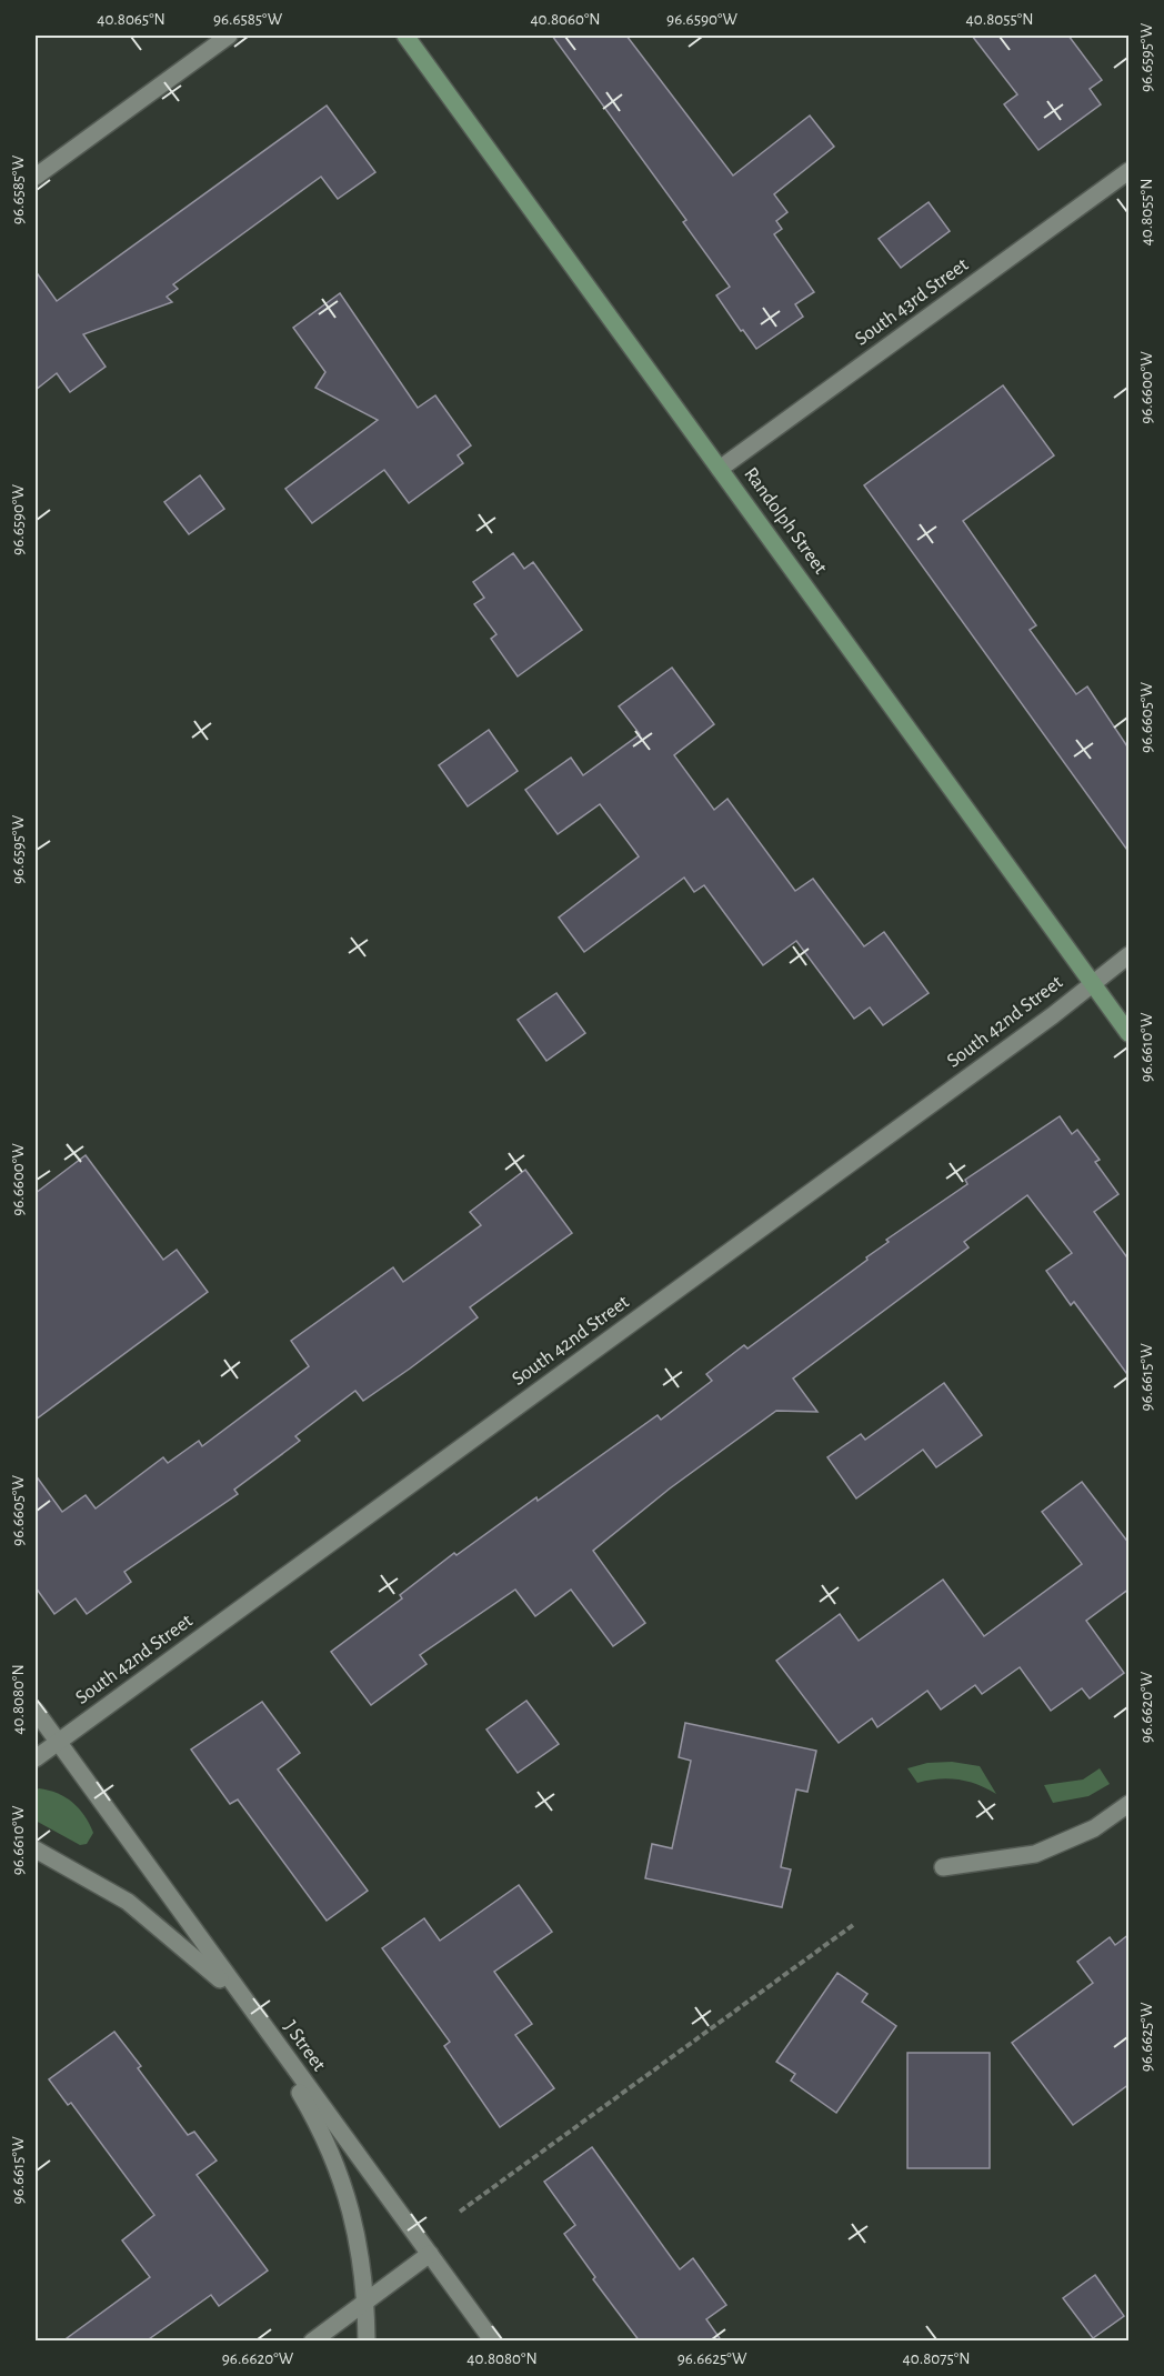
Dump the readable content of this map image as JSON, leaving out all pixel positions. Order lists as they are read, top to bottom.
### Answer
{
  "streets": {
    "main road": ["Randolph Street"],
    "street": ["South 43rd Street", "South 42nd Street", "J Street"]
  },
  "crossings": [
    ["South 43rd Street", "Randolph Street"],
    ["Randolph Street", "South 42nd Street"],
    ["South 42nd Street", "J Street"]
  ],
  "coordinates": [
    "40.8065°N",
    "96.6585°W",
    "40.8060°N",
    "96.6590°W",
    "40.8055°N",
    "96.6595°W",
    "96.6600°W",
    "96.6605°W",
    "96.6610°W",
    "96.6615°W",
    "40.8080°N",
    "96.6620°W",
    "96.6625°W",
    "40.8075°N"
  ]
}
